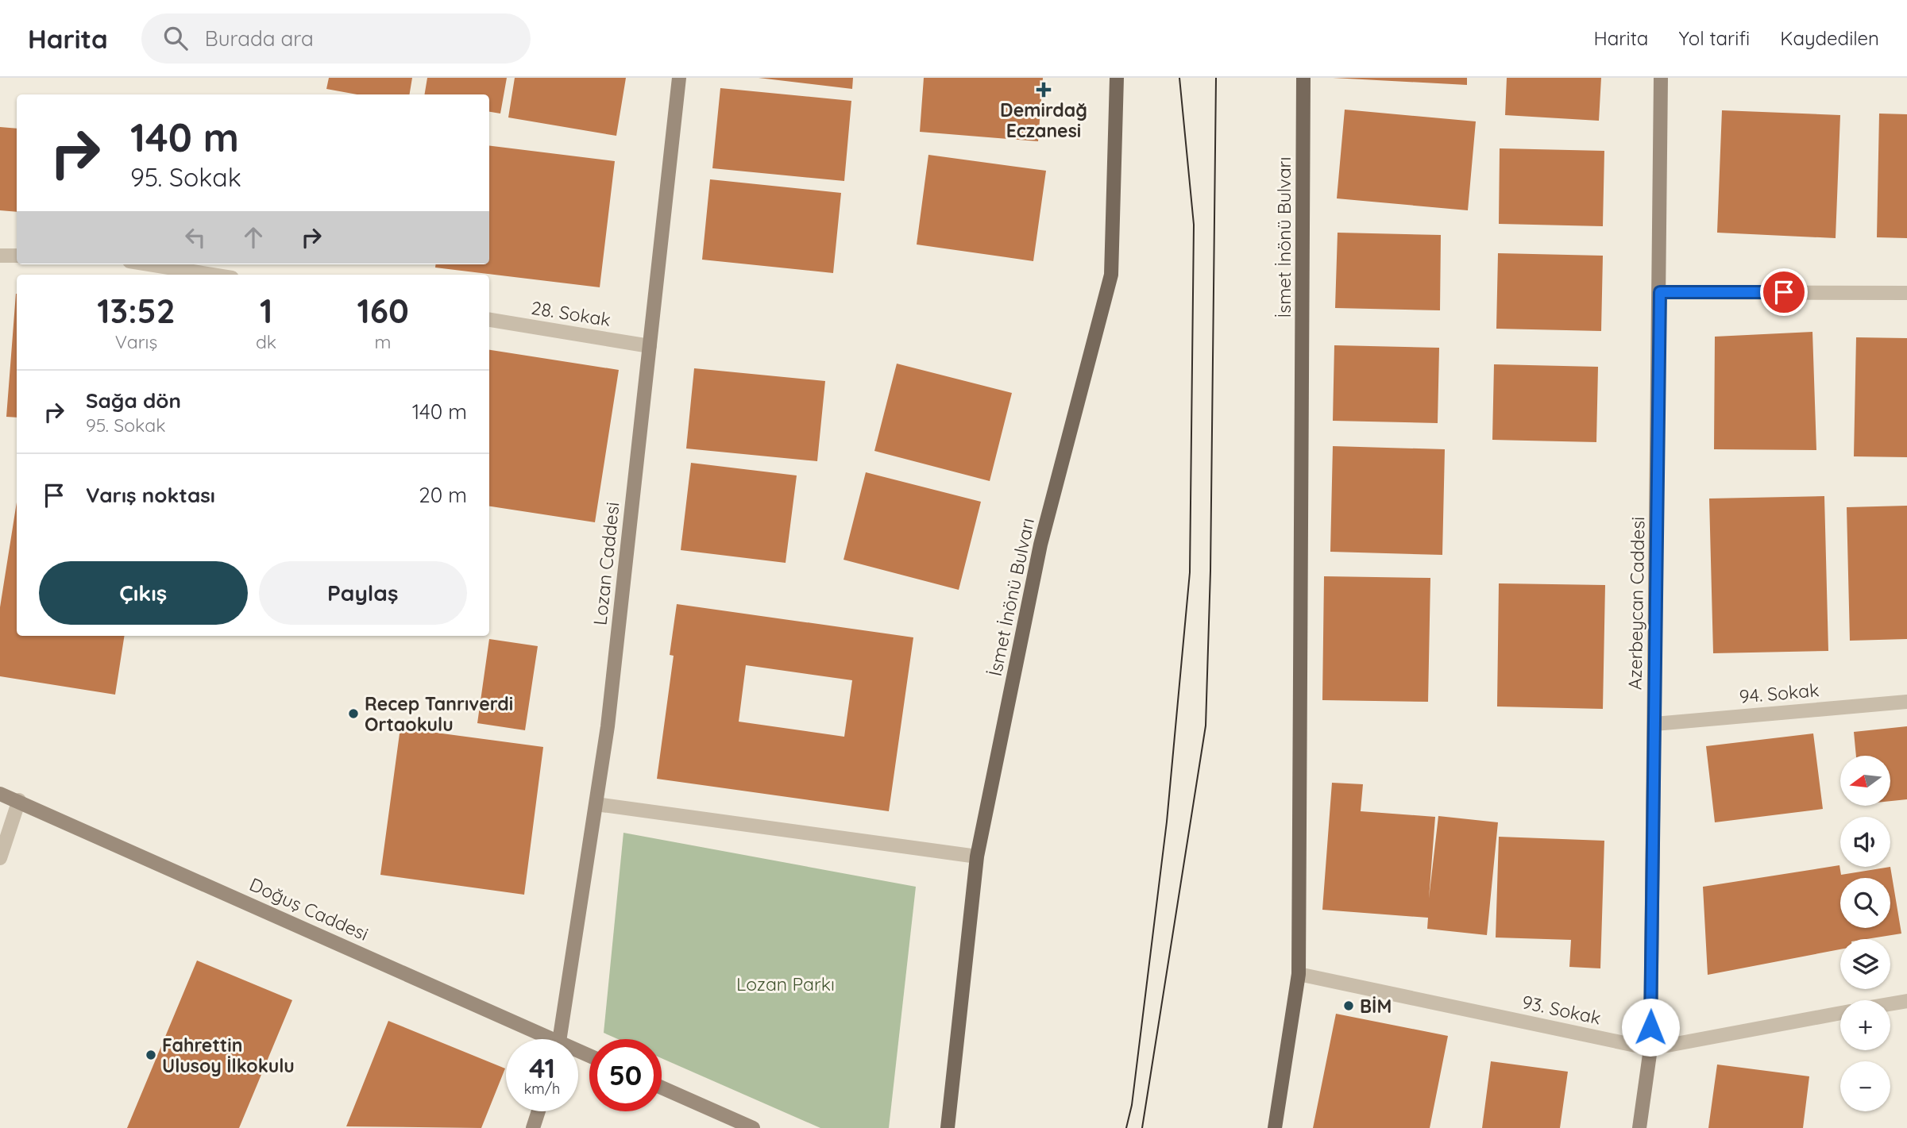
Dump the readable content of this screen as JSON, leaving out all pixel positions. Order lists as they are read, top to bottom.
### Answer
{
  "streets": {
    "main road": [
      "İsmet İnönü Bulvarı",
      "Lozan Caddesi",
      "Azerbeycan Caddesi",
      "Doğuş Caddesi"
    ],
    "street": ["28. Sokak", "94. Sokak", "93. Sokak"]
  },
  "crossings": [
    ["İsmet İnönü Bulvarı", "93. Sokak"],
    ["28. Sokak", "Lozan Caddesi"],
    ["Azerbeycan Caddesi", "94. Sokak"],
    ["Azerbeycan Caddesi", "93. Sokak"]
  ],
  "parks": ["Lozan Parkı"],
  "places": {
    "health": ["Demirdağ Eczanesi"],
    "other": ["Recep Tanrıverdi Ortaokulu", "BİM", "Fahrettin Ulusoy İlkokulu"]
  },
  "north": "left",
  "page": {
    "header": "Harita",
    "search": "Burada ara",
    "nav": ["Harita", "Yol tarifi", "Kaydedilen"],
    "turn": ["140 m", "95. Sokak"],
    "eta": [
      "13:52",
      "Varış",
      "1",
      "dk",
      "160",
      "m"
    ],
    "list": [
      {
        "name": "Sağa dön",
        "note": "95. Sokak",
        "value": "140 m"
      },
      {
        "name": "Varış noktası",
        "value": "20 m"
      }
    ],
    "buttons": ["Çıkış", "Paylaş"],
    "map_buttons": ["+", "−"],
    "speed": "41 km/h",
    "limit": "50"
  }
}
